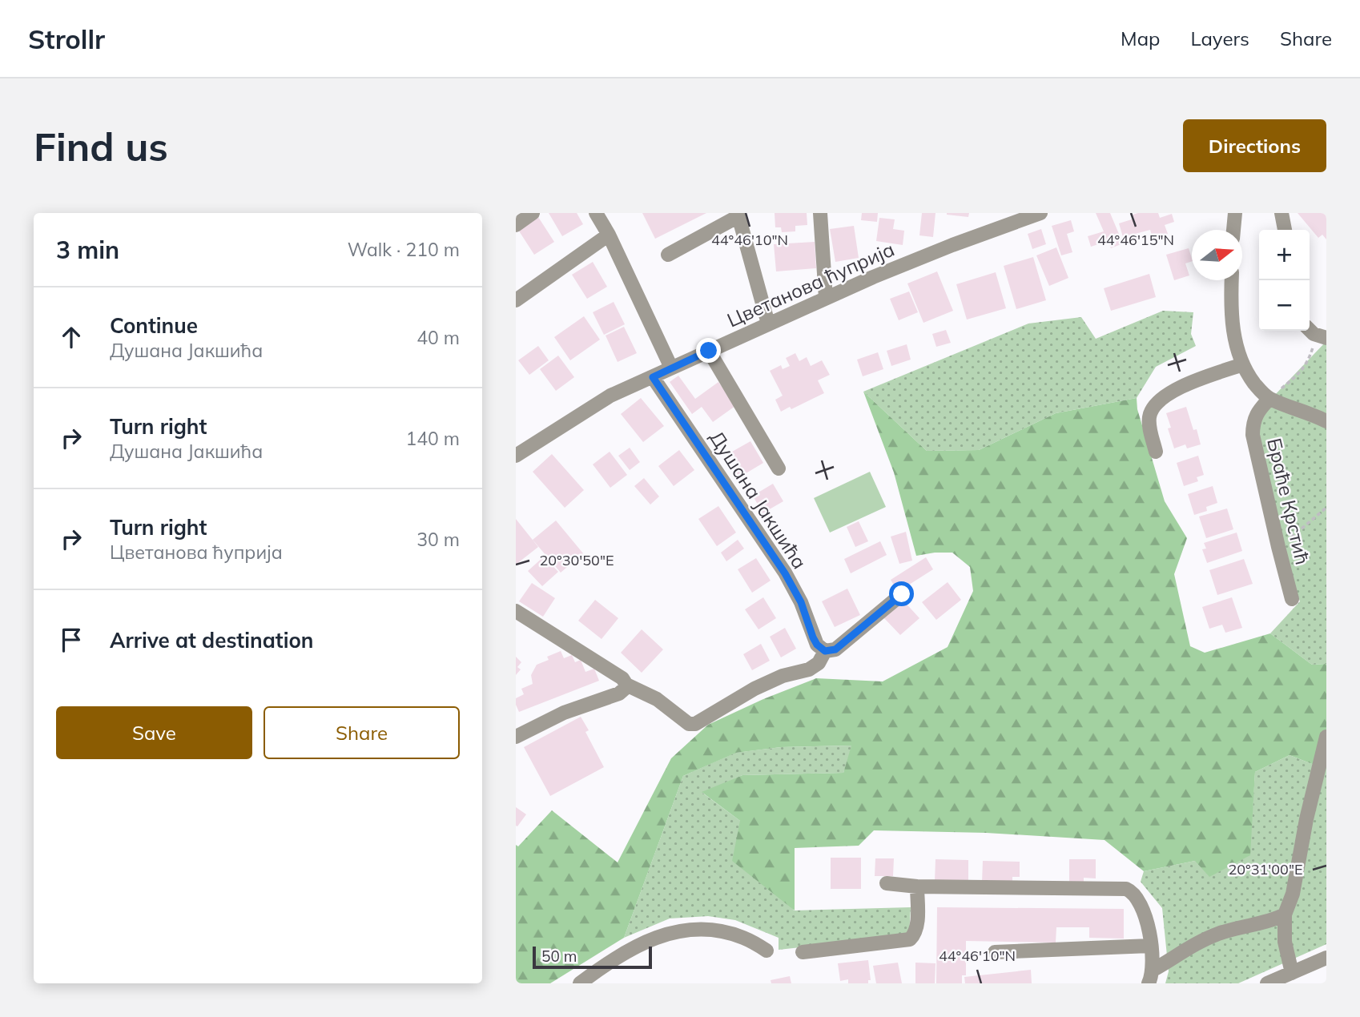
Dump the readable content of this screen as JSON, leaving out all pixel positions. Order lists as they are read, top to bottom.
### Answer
{
  "streets": {
    "street": ["Цветанова ћуприја", "Душана Јакшића", "Браће Крстић"]
  },
  "crossings": [
    ["Цветанова ћуприја", "Душана Јакшића"]
  ],
  "scale_bar": "50 m",
  "north": "right",
  "page": {
    "header": "Strollr",
    "nav": ["Map", "Layers", "Share"],
    "buttons": [
      "Directions",
      ["Save", "Share"]
    ],
    "title": "Find us",
    "heading": ["3 min", "Walk · 210 m"],
    "map_buttons": ["+", "−"],
    "list": [
      ["Continue", "Душана Јакшића", "40 m"],
      ["Turn right", "Душана Јакшића", "140 m"],
      ["Turn right", "Цветанова ћуприја", "30 m"],
      "Arrive at destination"
    ],
    "scale": "50 m"
  },
  "coordinates": [
    "44°46'10\"N",
    "44°46'15\"N",
    "20°30'50\"E",
    "20°31'00\"E"
  ]
}
